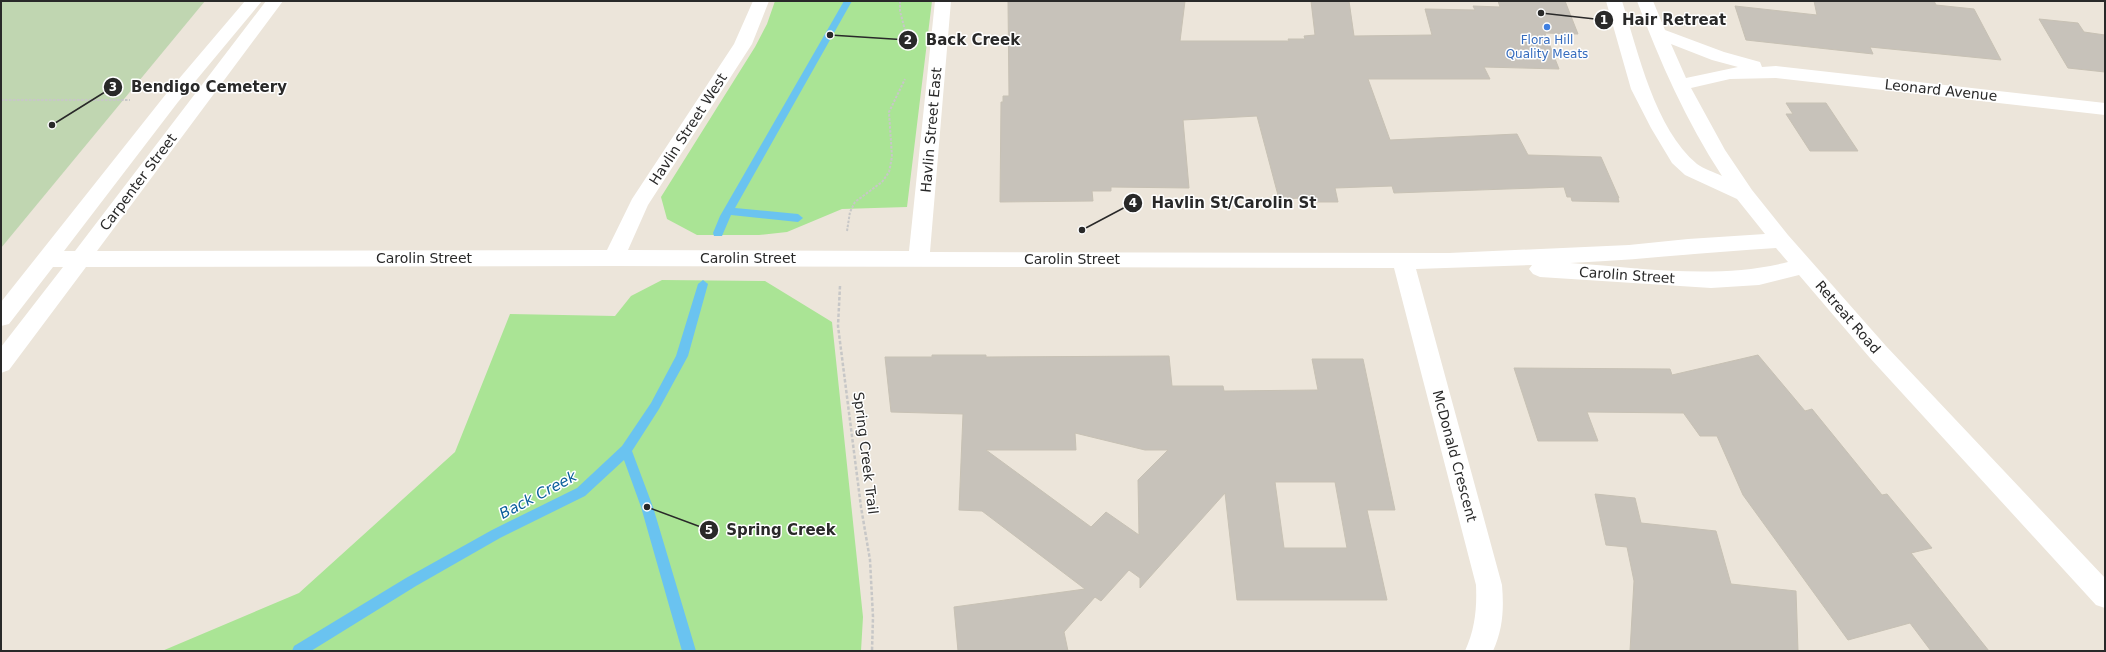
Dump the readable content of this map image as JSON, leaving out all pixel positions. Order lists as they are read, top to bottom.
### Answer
{
  "streets": {
    "street": [
      "Leonard Avenue",
      "Havlin Street West",
      "Havlin Street East",
      "Carpenter Street",
      "Carolin Street",
      "Retreat Road",
      "McDonald Crescent"
    ],
    "path": ["Spring Creek Trail"]
  },
  "crossings": [
    ["Leonard Avenue", "Retreat Road"],
    ["Havlin Street West", "Carolin Street"],
    ["Havlin Street East", "Carolin Street"],
    ["Carpenter Street", "Carolin Street"],
    ["Carolin Street", "Retreat Road"],
    ["Carolin Street", "Spring Creek Trail"],
    ["Carolin Street", "McDonald Crescent"]
  ],
  "water": ["Back Creek"],
  "places": [
    "Hair Retreat",
    "Flora Hill Quality Meats",
    "Back Creek",
    "Bendigo Cemetery",
    "Havlin St/Carolin St",
    "Spring Creek"
  ]
}
